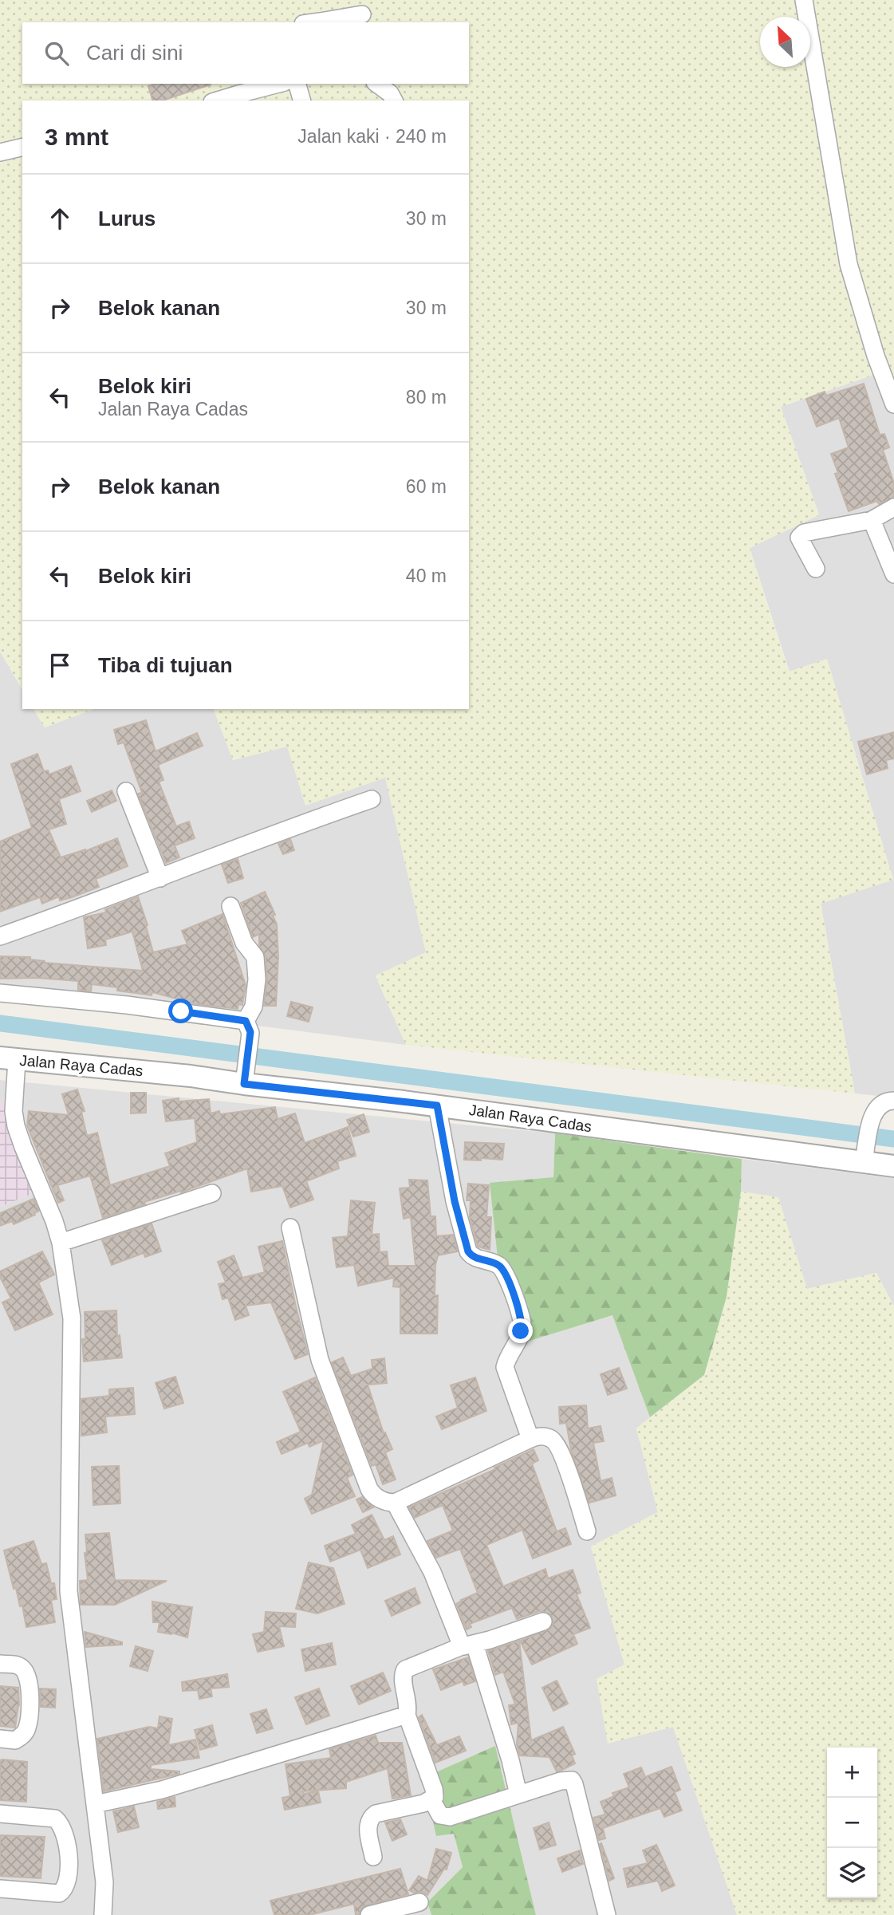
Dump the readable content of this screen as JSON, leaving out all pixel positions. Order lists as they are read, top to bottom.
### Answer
{
  "streets": {
    "street": ["Jalan Raya Cadas"]
  },
  "north": "top left",
  "page": {
    "search": "Cari di sini",
    "heading": ["3 mnt", "Jalan kaki · 240 m"],
    "list": [
      ["Lurus", "30 m"],
      ["Belok kanan", "30 m"],
      ["Belok kiri", "Jalan Raya Cadas", "80 m"],
      ["Belok kanan", "60 m"],
      ["Belok kiri", "40 m"],
      "Tiba di tujuan"
    ],
    "map_buttons": ["+", "−"]
  }
}
